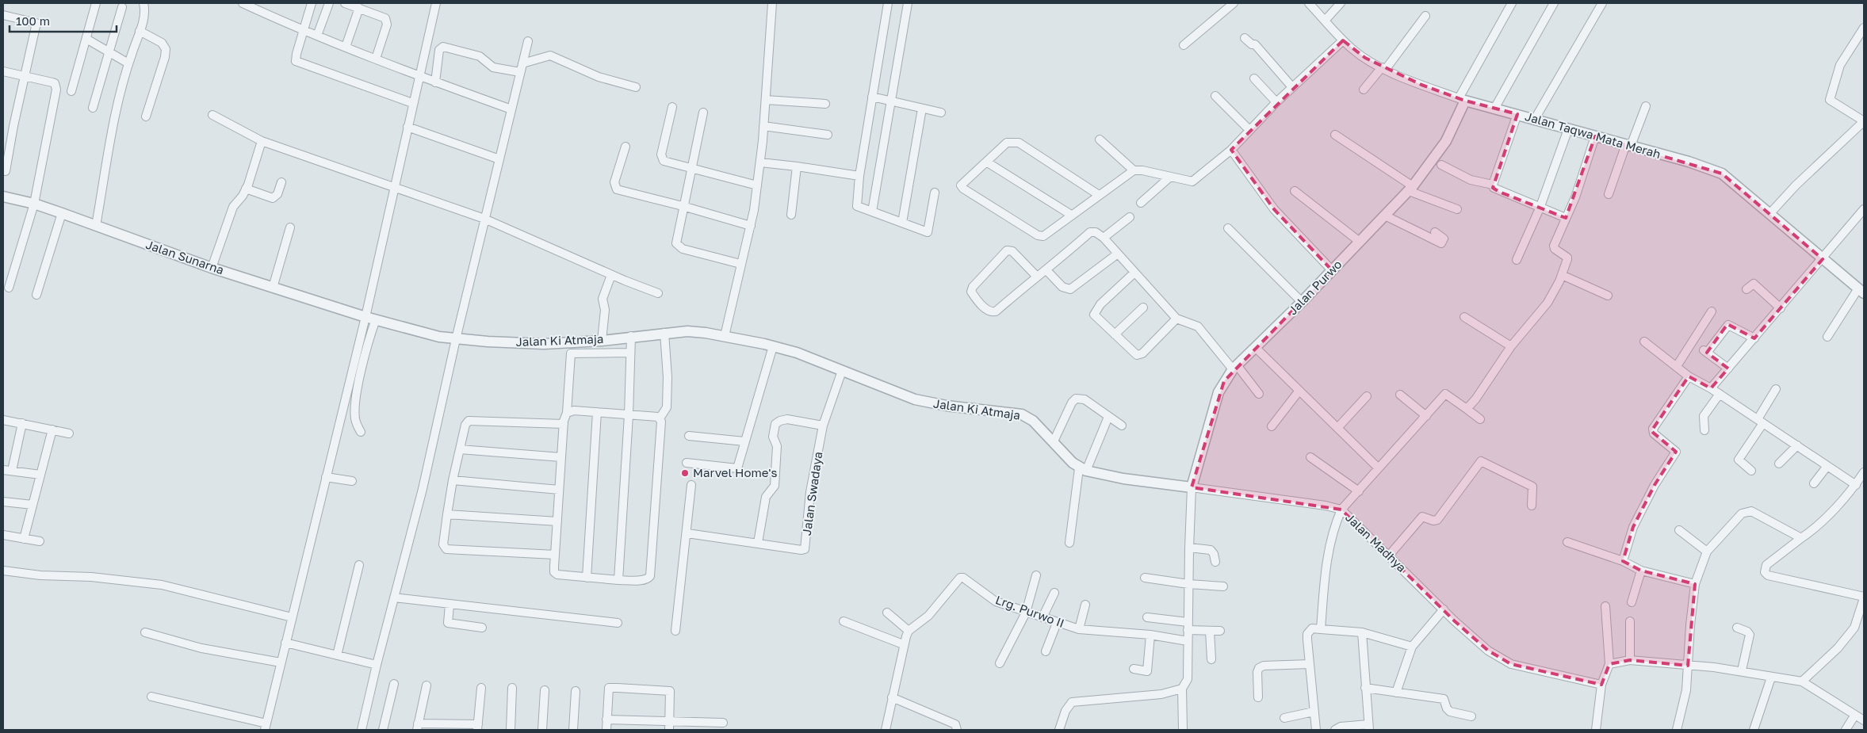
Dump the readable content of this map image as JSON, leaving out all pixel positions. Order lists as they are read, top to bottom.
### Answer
{
  "streets": {
    "street": [
      "Jalan Taqwa Mata Merah",
      "Jalan Sunarna",
      "Jalan Purwo",
      "Jalan Ki Atmaja",
      "Jalan Swadaya",
      "Jalan Madhya",
      "Lrg. Purwo II"
    ]
  },
  "crossings": [
    ["Jalan Taqwa Mata Merah", "Jalan Purwo"],
    ["Jalan Sunarna", "Jalan Ki Atmaja"],
    ["Jalan Purwo", "Jalan Madhya"],
    ["Jalan Ki Atmaja", "Jalan Swadaya"]
  ],
  "places": ["Marvel Home's"],
  "scale_bar": "100 m"
}
